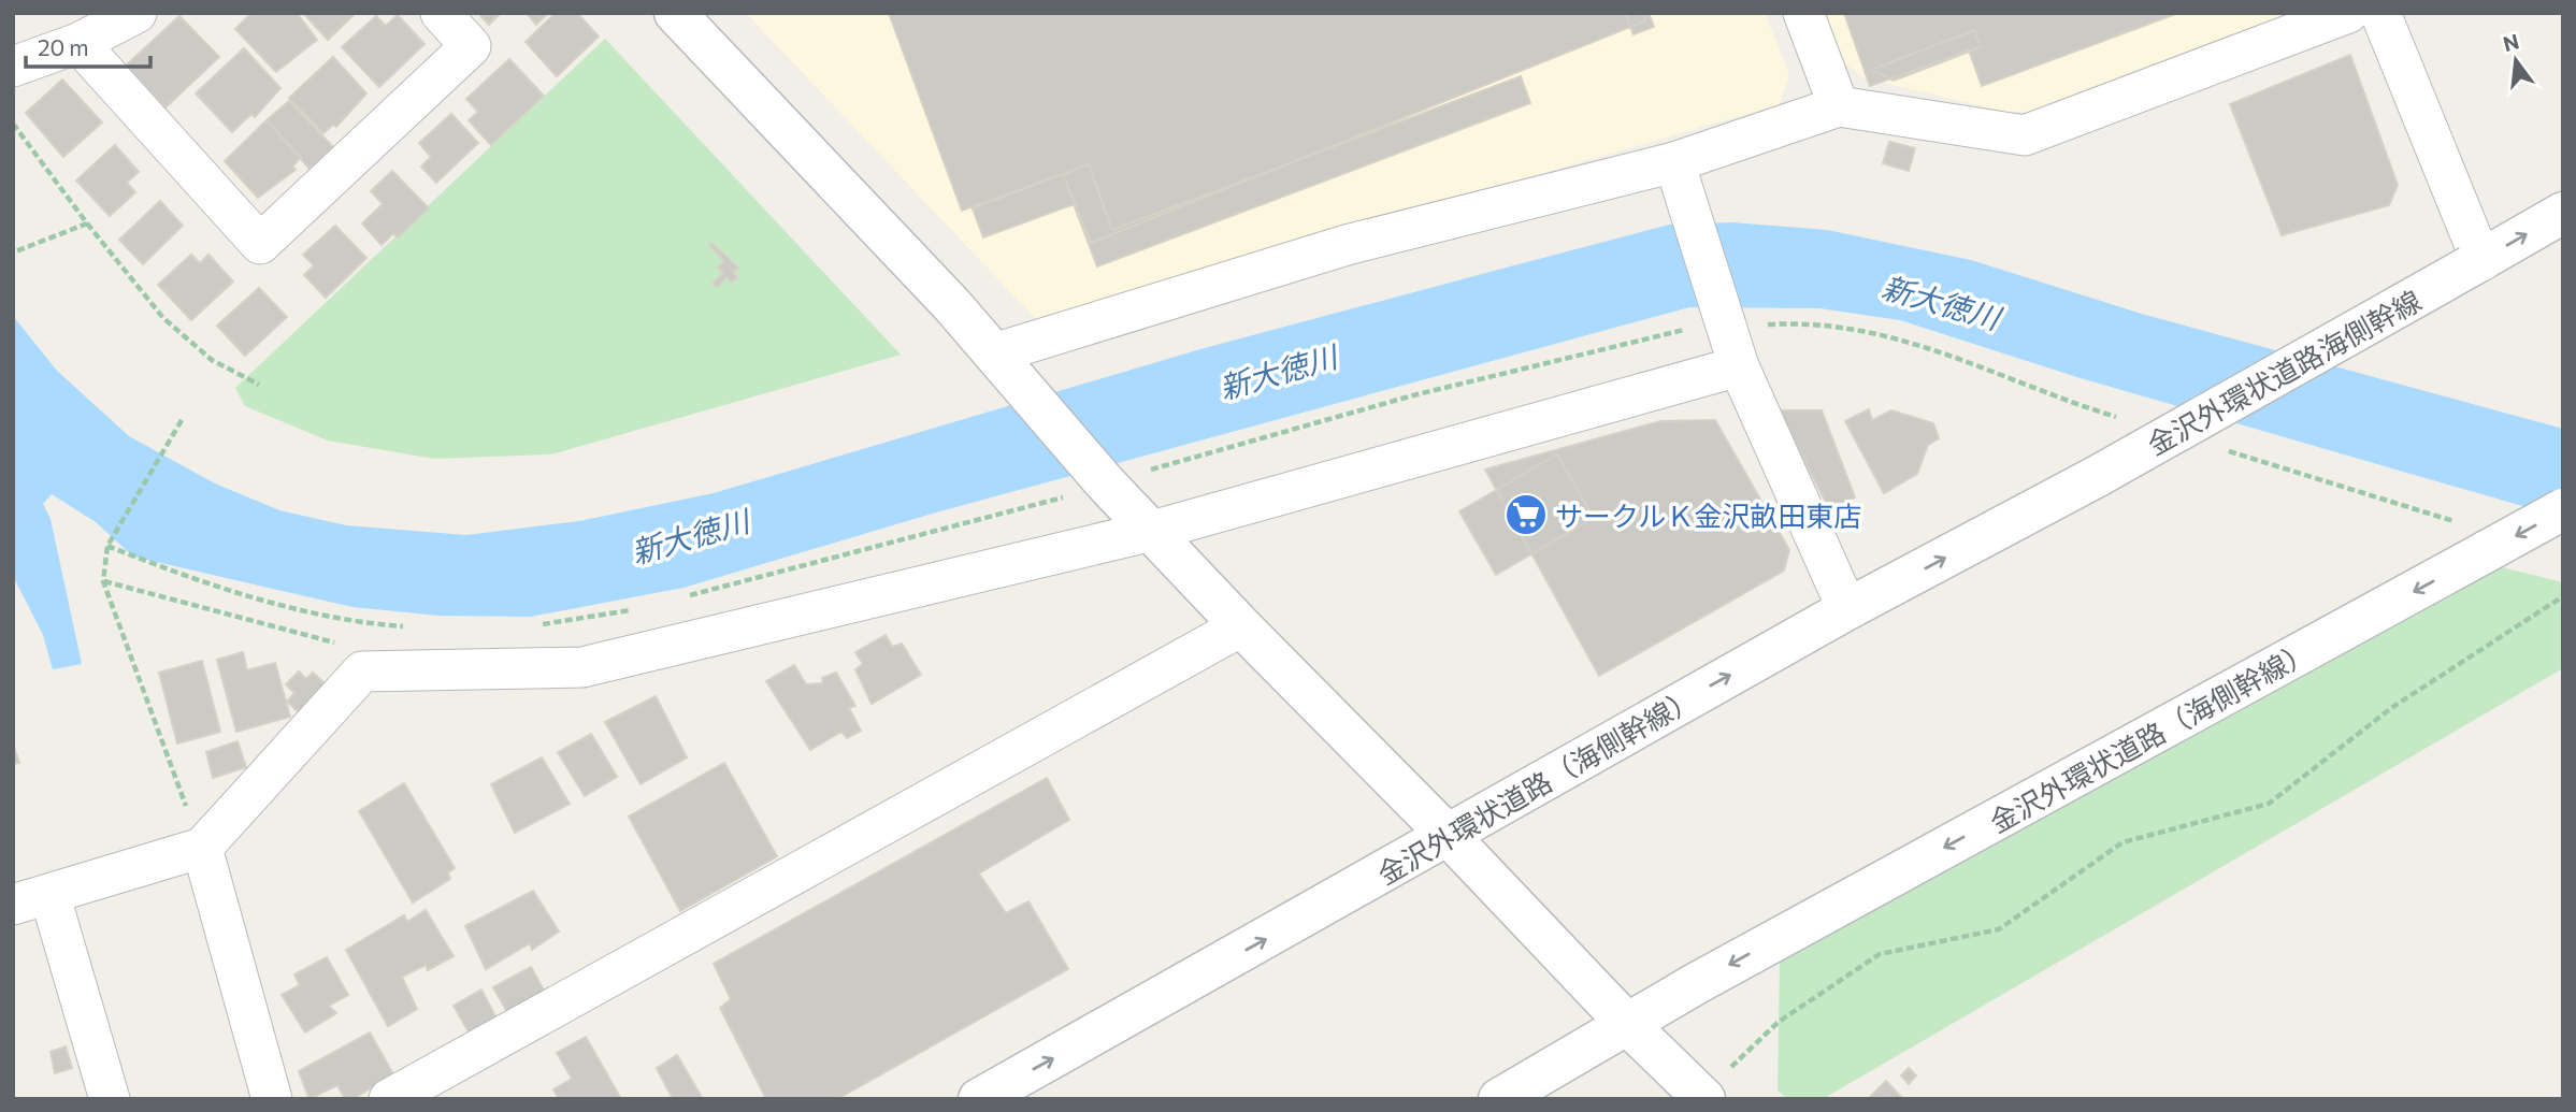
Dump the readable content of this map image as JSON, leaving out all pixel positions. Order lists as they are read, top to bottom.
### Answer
{
  "streets": {
    "street": ["金沢外環状道路海側幹線", "金沢外環状道路（海側幹線）"]
  },
  "crossings": [
    ["金沢外環状道路海側幹線", "金沢外環状道路（海側幹線）"]
  ],
  "water": ["新大徳川"],
  "places": {
    "supermarket": ["サークルＫ金沢畝田東店"]
  },
  "scale_bar": "20 m",
  "north": "top"
}
